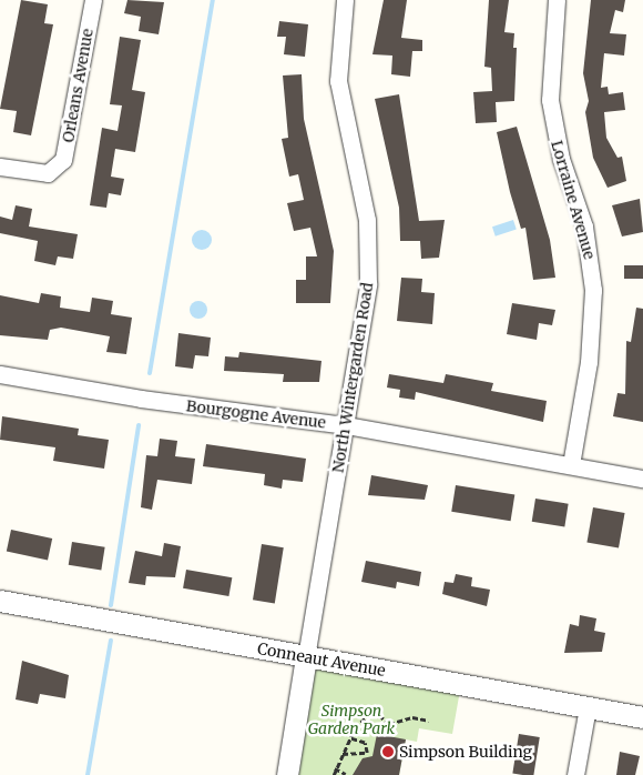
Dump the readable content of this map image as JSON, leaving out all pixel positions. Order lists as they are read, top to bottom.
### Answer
{
  "streets": {
    "street": [
      "Orleans Avenue",
      "Lorraine Avenue",
      "North Wintergarden Road",
      "Bourgogne Avenue",
      "Conneaut Avenue"
    ]
  },
  "crossings": [
    ["Lorraine Avenue", "Bourgogne Avenue"],
    ["North Wintergarden Road", "Bourgogne Avenue"],
    ["North Wintergarden Road", "Conneaut Avenue"]
  ],
  "parks": ["Simpson Garden Park"],
  "places": ["Simpson Building"]
}
